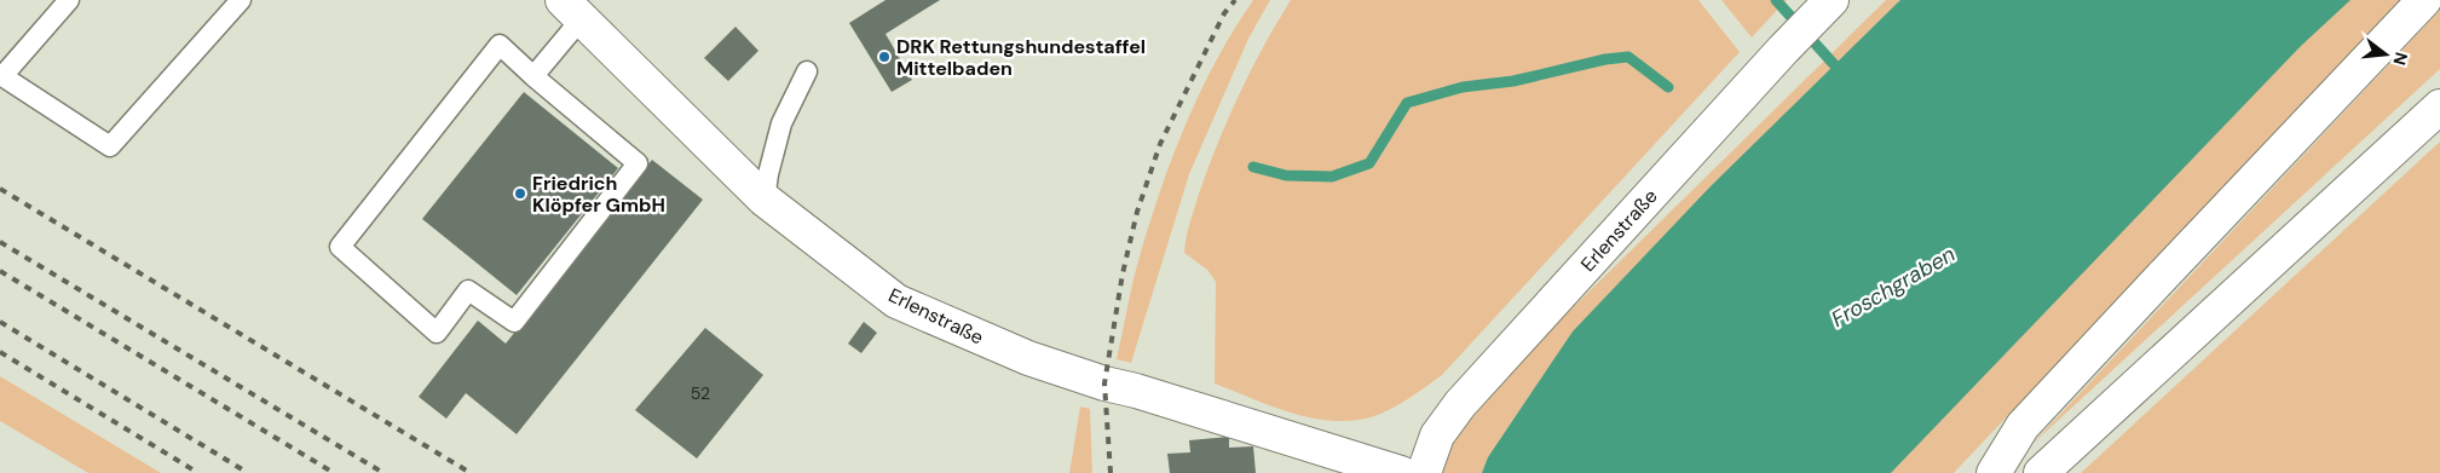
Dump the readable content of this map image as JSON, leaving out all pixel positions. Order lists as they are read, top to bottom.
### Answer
{
  "streets": {
    "street": ["Erlenstraße"]
  },
  "water": ["Froschgraben"],
  "places": ["DRK Rettungshundestaffel Mittelbaden", "Friedrich Klöpfer GmbH"],
  "house_numbers": ["52"],
  "north": "right"
}
